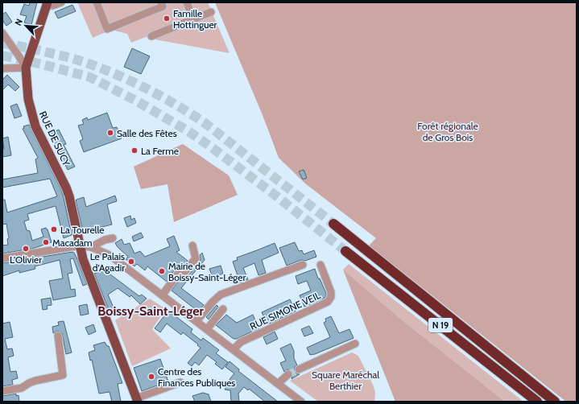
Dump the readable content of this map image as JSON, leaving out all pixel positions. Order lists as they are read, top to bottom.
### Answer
{
  "streets": {
    "highway": ["N 19"],
    "main road": ["RUE DE SUCY"],
    "street": ["RUE SIMONE VEIL"]
  },
  "districts": ["Boissy-Saint-Léger"],
  "parks": ["Forêt régionale de Gros Bois", "Square Maréchal Berthier"],
  "places": [
    "Famille Hottinguer",
    "Salle des Fêtes",
    "La Ferme",
    "La Tourelle",
    "Macadam",
    "L'Olivier",
    "Le Palais d'Agadir",
    "Mairie de Boissy-Saint-Léger",
    "Centre des Finances Publiques"
  ],
  "north": "top left"
}
